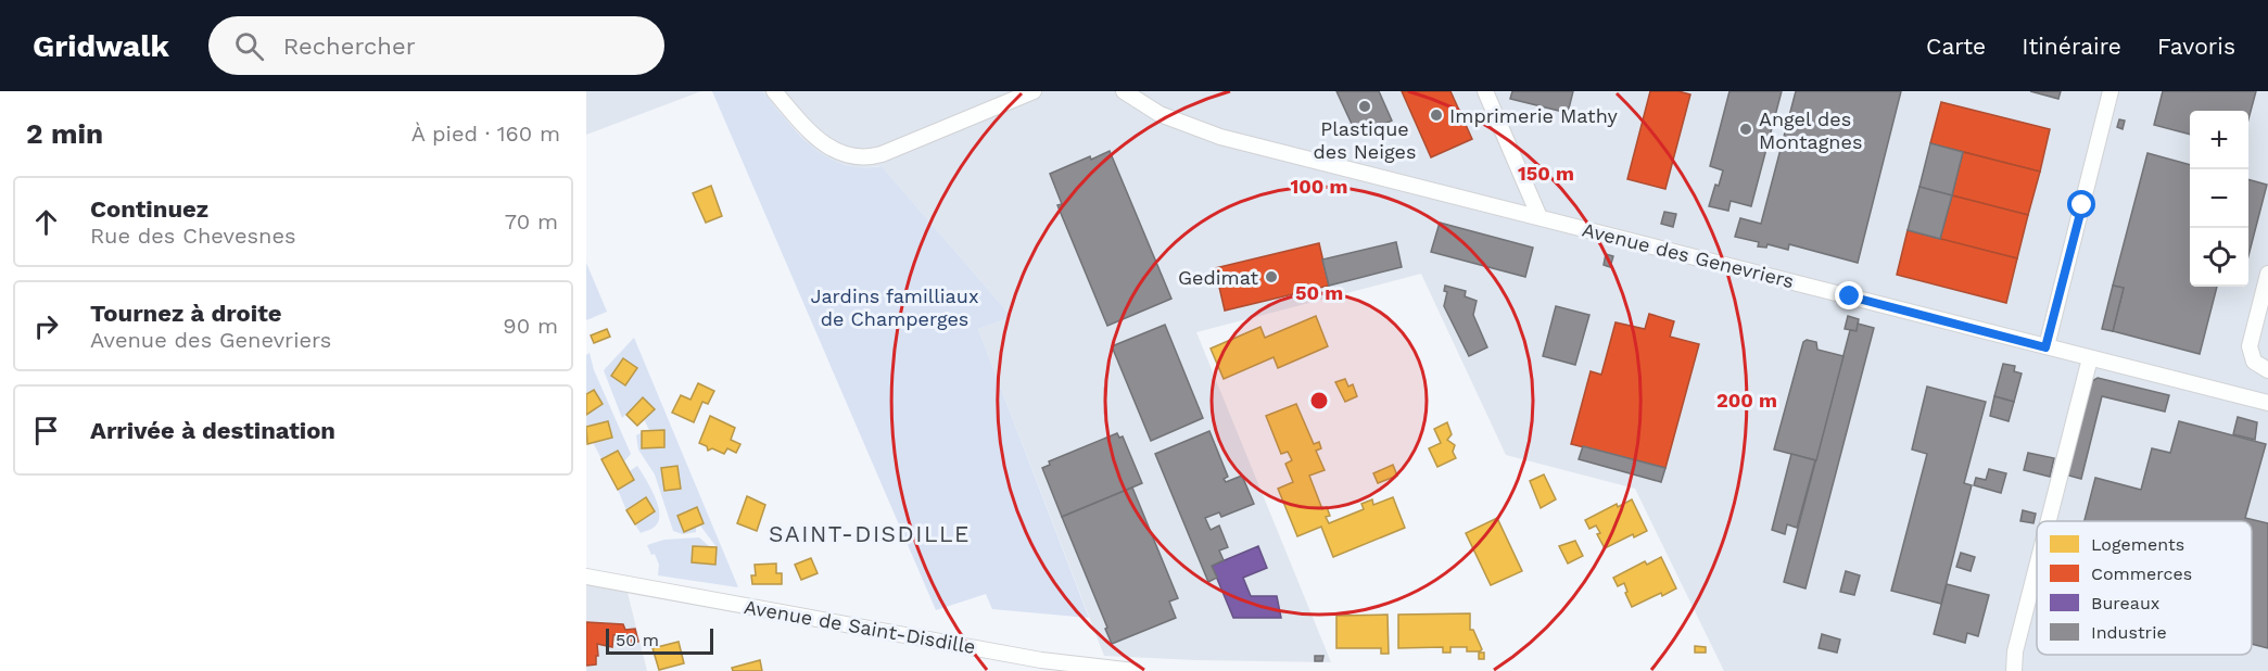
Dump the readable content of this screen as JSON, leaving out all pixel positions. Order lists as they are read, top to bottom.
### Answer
{
  "streets": {
    "street": ["Avenue des Genevriers", "Avenue de Saint-Disdille"]
  },
  "districts": ["SAINT-DISDILLE"],
  "parks": ["Jardins familliaux de Champerges"],
  "places": [
    "Plastique des Neiges",
    "Imprimerie Mathy",
    "Angel des Montagnes",
    "Gedimat"
  ],
  "legend": [
    "Logements",
    "Commerces",
    "Bureaux",
    "Industrie"
  ],
  "scale_bar": "50 m",
  "page": {
    "header": "Gridwalk",
    "search": "Rechercher",
    "nav": ["Carte", "Itinéraire", "Favoris"],
    "heading": ["2 min", "À pied · 160 m"],
    "map_buttons": ["+", "−"],
    "list": [
      ["Continuez", "Rue des Chevesnes", "70 m"],
      ["Tournez à droite", "Avenue des Genevriers", "90 m"],
      "Arrivée à destination"
    ],
    "scale": "50 m"
  },
  "rings": [
    "150 m",
    "100 m",
    "50 m",
    "200 m"
  ]
}
